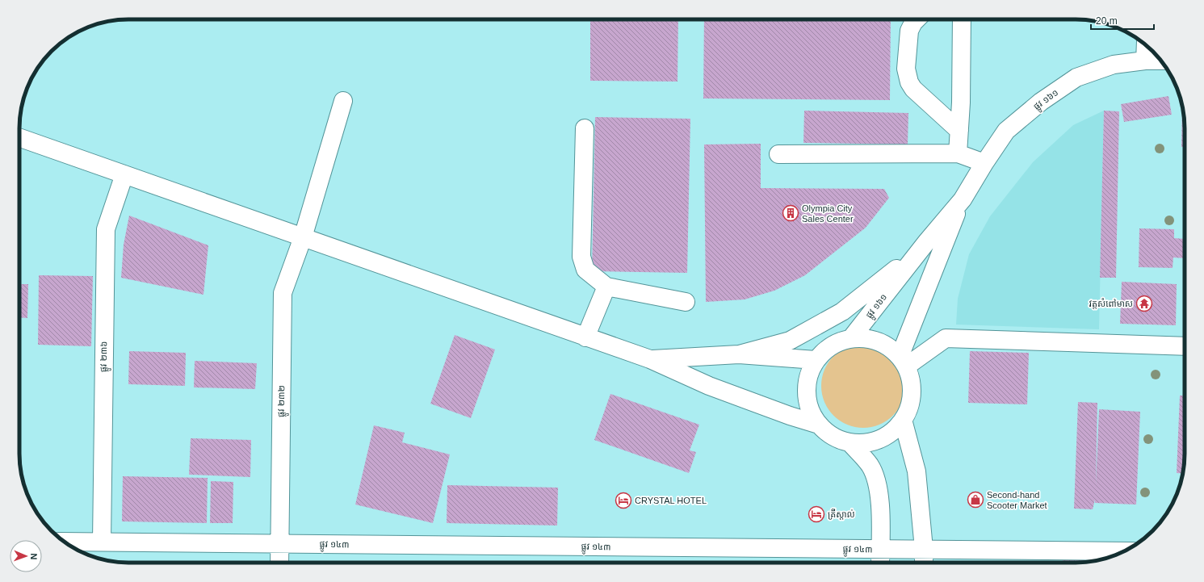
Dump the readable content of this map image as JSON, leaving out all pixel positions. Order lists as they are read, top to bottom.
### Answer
{
  "streets": {
    "street": [
      "ផ្លូវ ១៦១",
      "ផ្លូវ ២៣៦",
      "ផ្លូវ ២៣២",
      "ផ្លូវ ១៤៣"
    ]
  },
  "crossings": [
    ["ផ្លូវ ២៣៦", "ផ្លូវ ១៤៣"],
    ["ផ្លូវ ២៣២", "ផ្លូវ ១៤៣"]
  ],
  "places": {
    "building": ["Olympia City Sales Center"],
    "temple": ["វត្តសំពៅមាស"],
    "shop": ["Second-hand Scooter Market"],
    "hotel": ["CRYSTAL HOTEL", "គ្រីស្តាល់"]
  },
  "scale_bar": "20 m",
  "north": "right"
}
